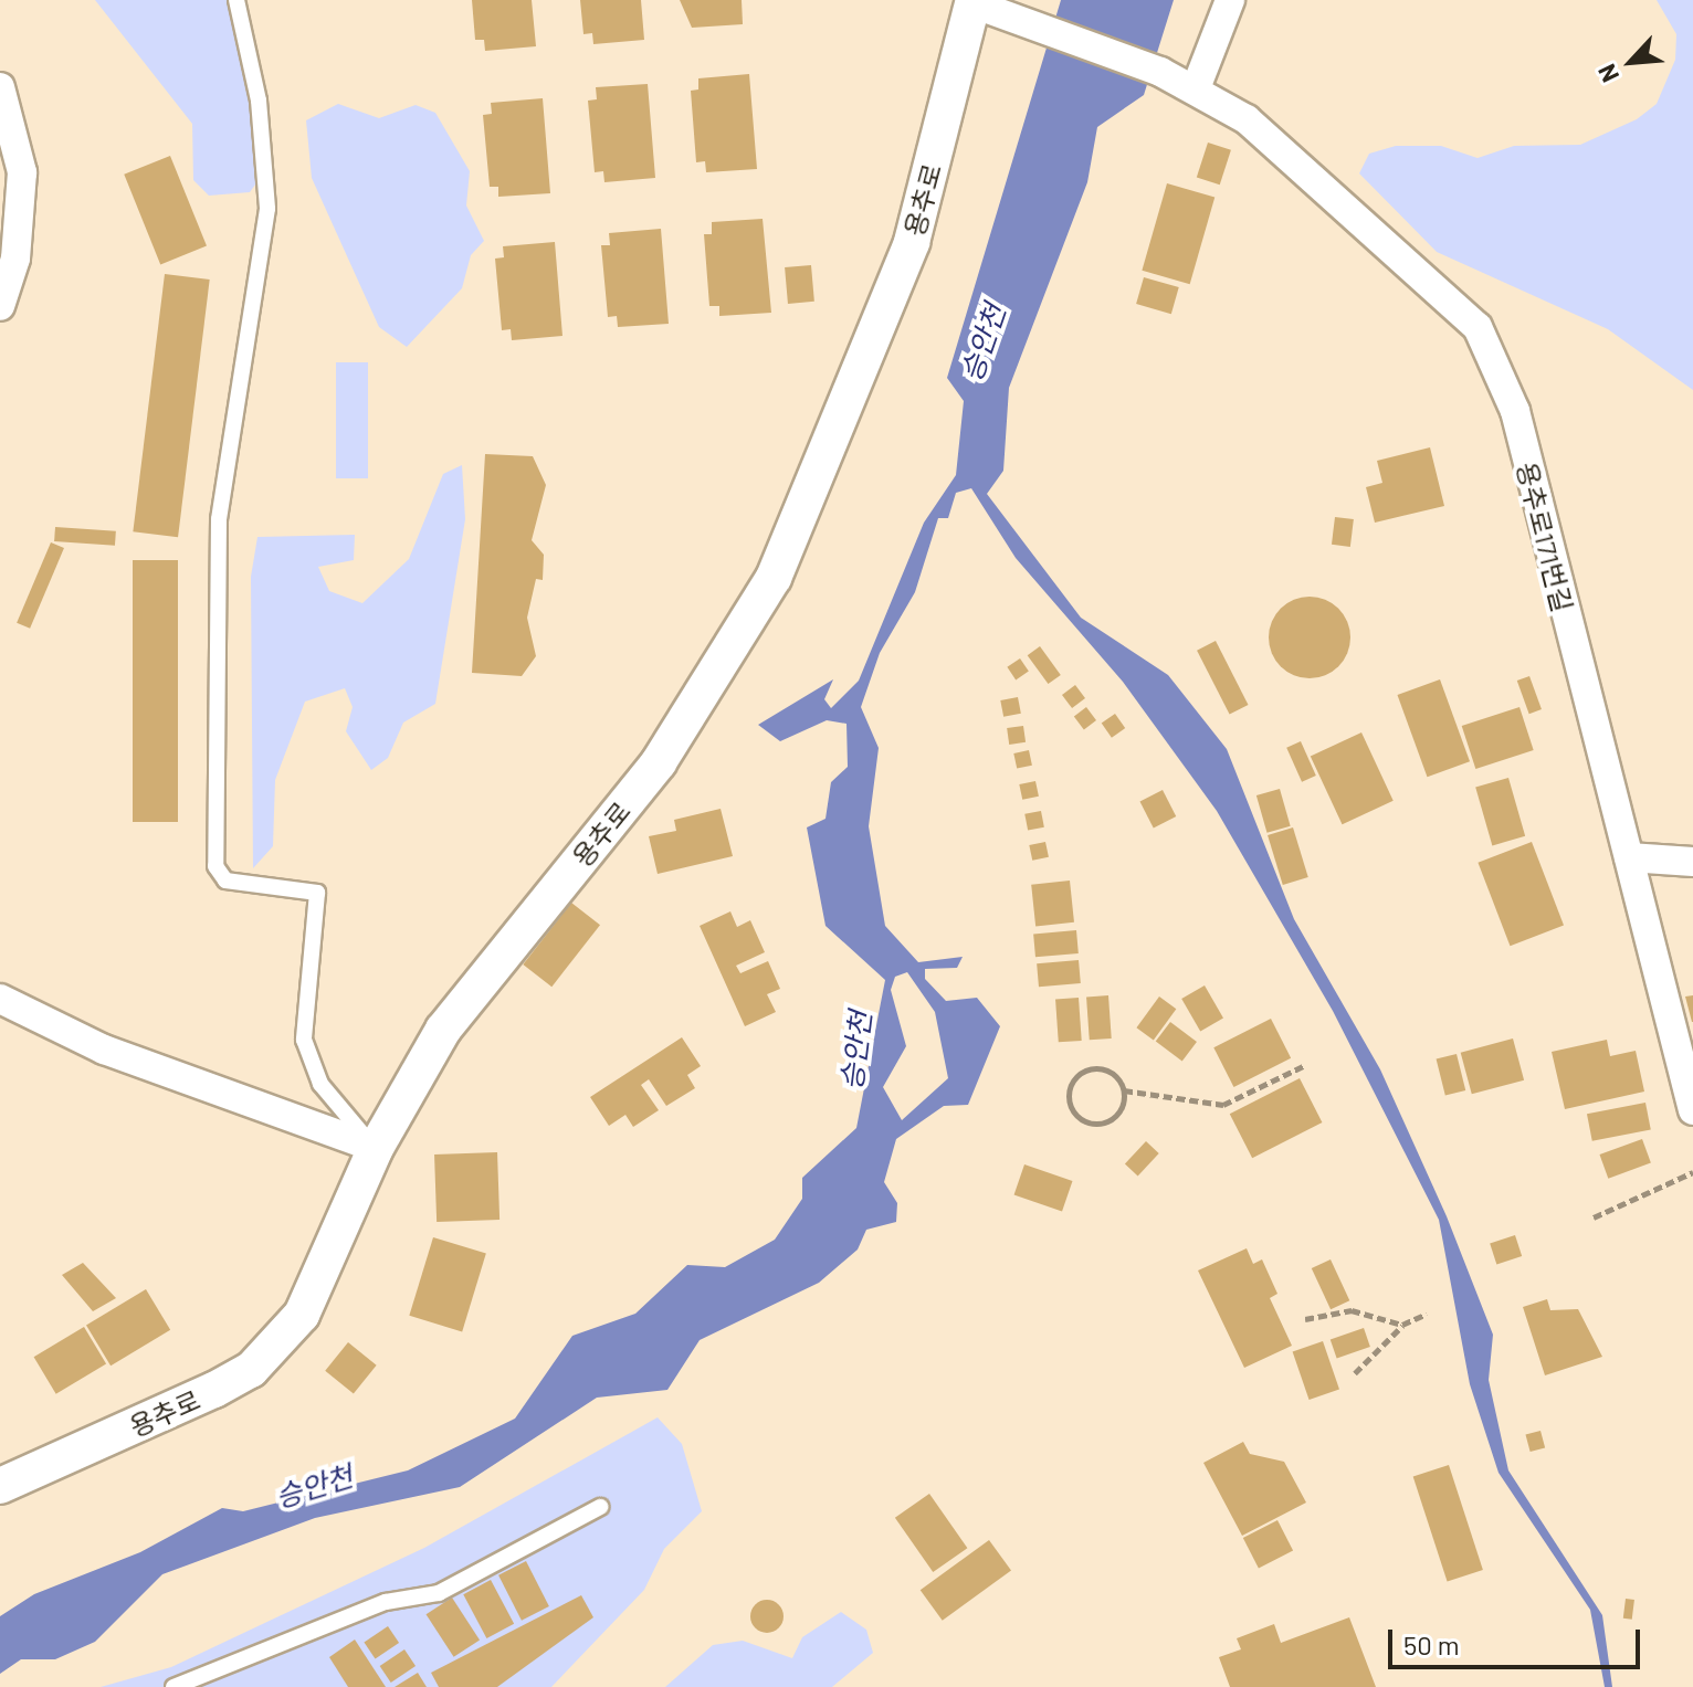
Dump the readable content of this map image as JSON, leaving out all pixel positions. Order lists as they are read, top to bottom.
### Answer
{
  "streets": {
    "street": ["용추로", "용추로171번길"]
  },
  "crossings": [
    ["용추로", "용추로171번길"]
  ],
  "water": ["승안천"],
  "scale_bar": "50 m",
  "north": "bottom left"
}
